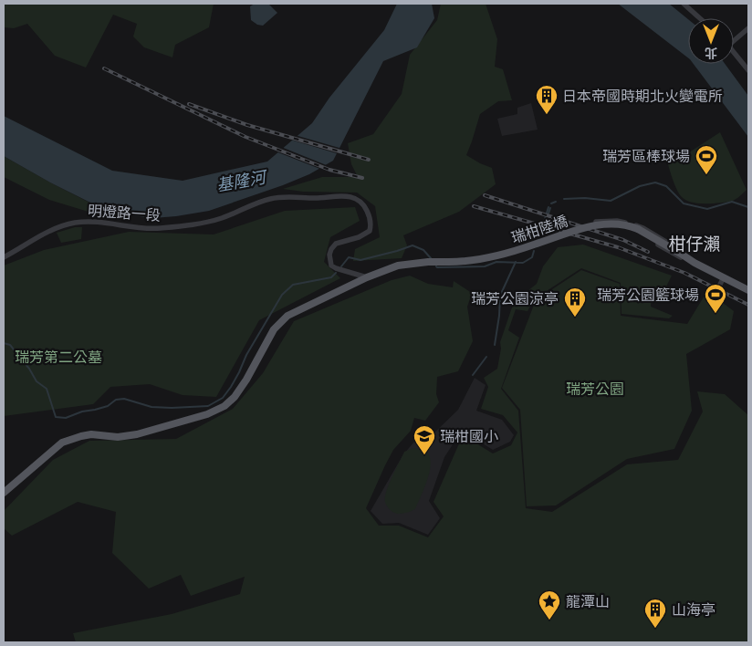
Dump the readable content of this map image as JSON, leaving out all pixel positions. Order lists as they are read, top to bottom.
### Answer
{
  "streets": {
    "main road": ["瑞柑陸橋"],
    "street": ["明燈路一段"]
  },
  "crossings": [
    ["明燈路一段", "瑞柑陸橋"]
  ],
  "districts": ["柑仔瀨"],
  "water": ["基隆河"],
  "parks": ["瑞芳第二公墓", "瑞芳公園"],
  "places": {
    "building": ["日本帝國時期北火變電所", "瑞芳公園涼亭", "山海亭"],
    "sports": ["瑞芳區棒球場", "瑞芳公園籃球場"],
    "school or university": ["瑞柑國小"],
    "place": ["龍潭山"]
  },
  "north": "bottom"
}
